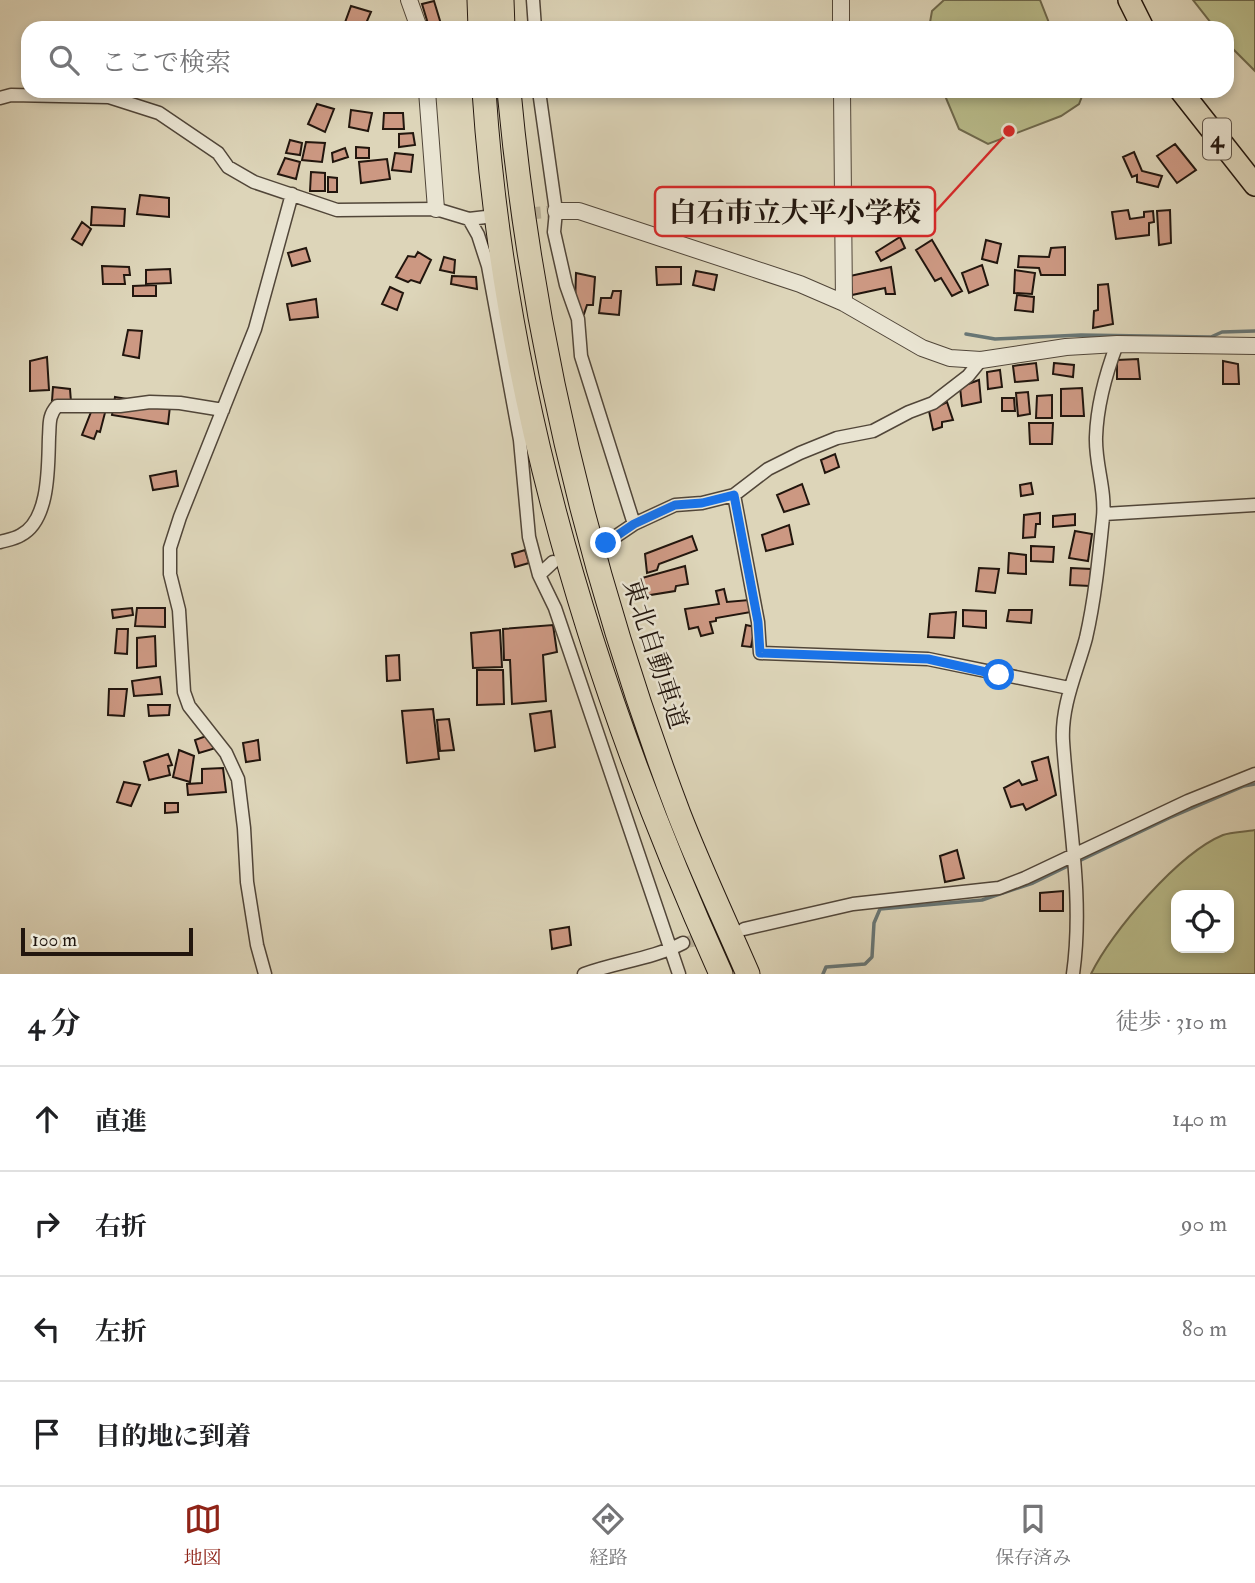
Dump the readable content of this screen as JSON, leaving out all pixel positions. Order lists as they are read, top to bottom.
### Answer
{
  "streets": {
    "highway": ["4", "東北自動車道"]
  },
  "places": ["白石市立大平小学校"],
  "scale_bar": "100 m",
  "page": {
    "search": "ここで検索",
    "scale": "100 m",
    "heading": ["4 分", "徒歩 · 310 m"],
    "list": [
      ["直進", "140 m"],
      ["右折", "90 m"],
      ["左折", "80 m"],
      "目的地に到着"
    ],
    "nav": ["地図", "経路", "保存済み"]
  }
}
